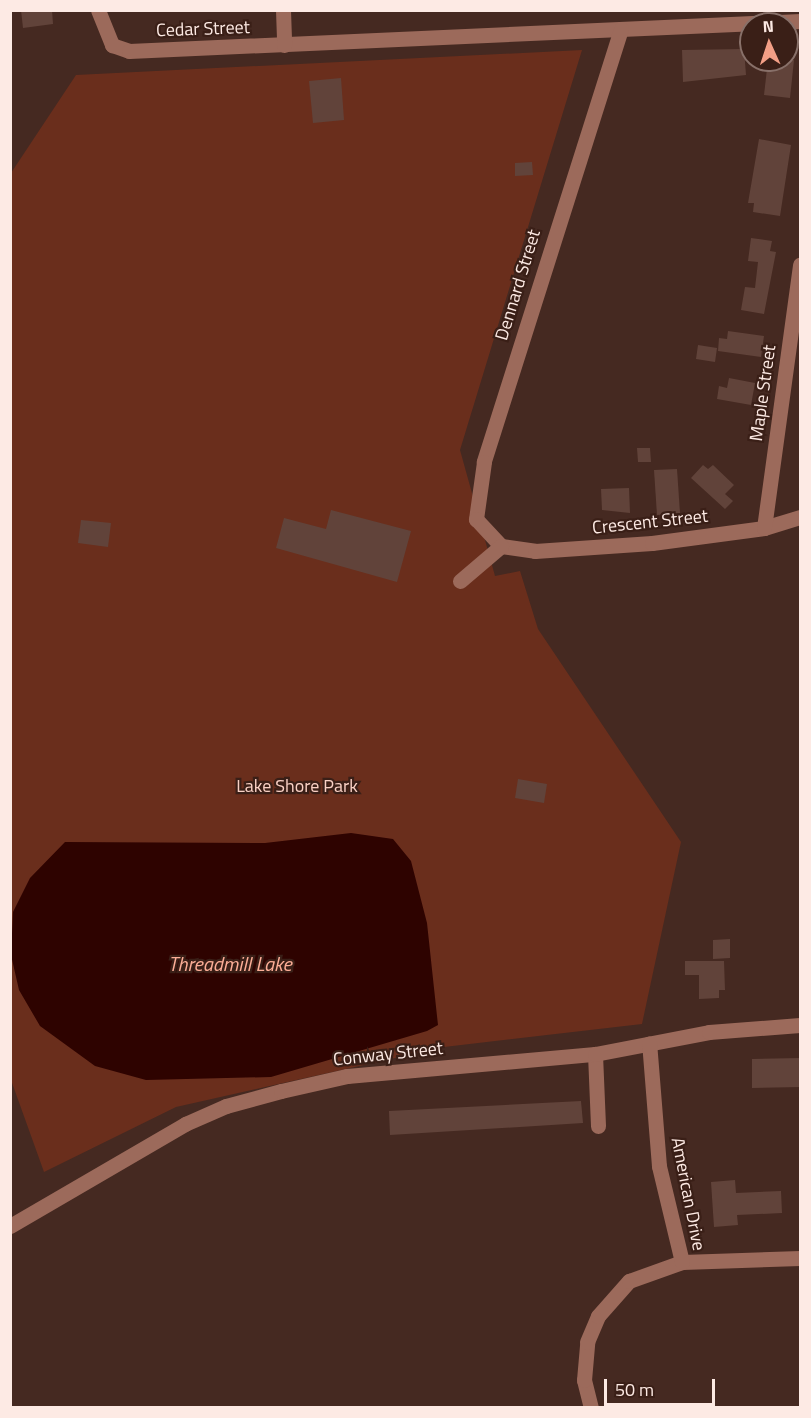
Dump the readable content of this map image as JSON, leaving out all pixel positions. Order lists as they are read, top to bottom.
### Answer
{
  "streets": {
    "street": [
      "Cedar Street",
      "Dennard Street",
      "Maple Street",
      "Crescent Street",
      "Conway Street",
      "American Drive"
    ]
  },
  "crossings": [
    ["Cedar Street", "Dennard Street"],
    ["Dennard Street", "Crescent Street"],
    ["Maple Street", "Crescent Street"],
    ["Conway Street", "American Drive"]
  ],
  "water": ["Threadmill Lake"],
  "parks": ["Lake Shore Park"],
  "scale_bar": "50 m",
  "north": "top"
}
